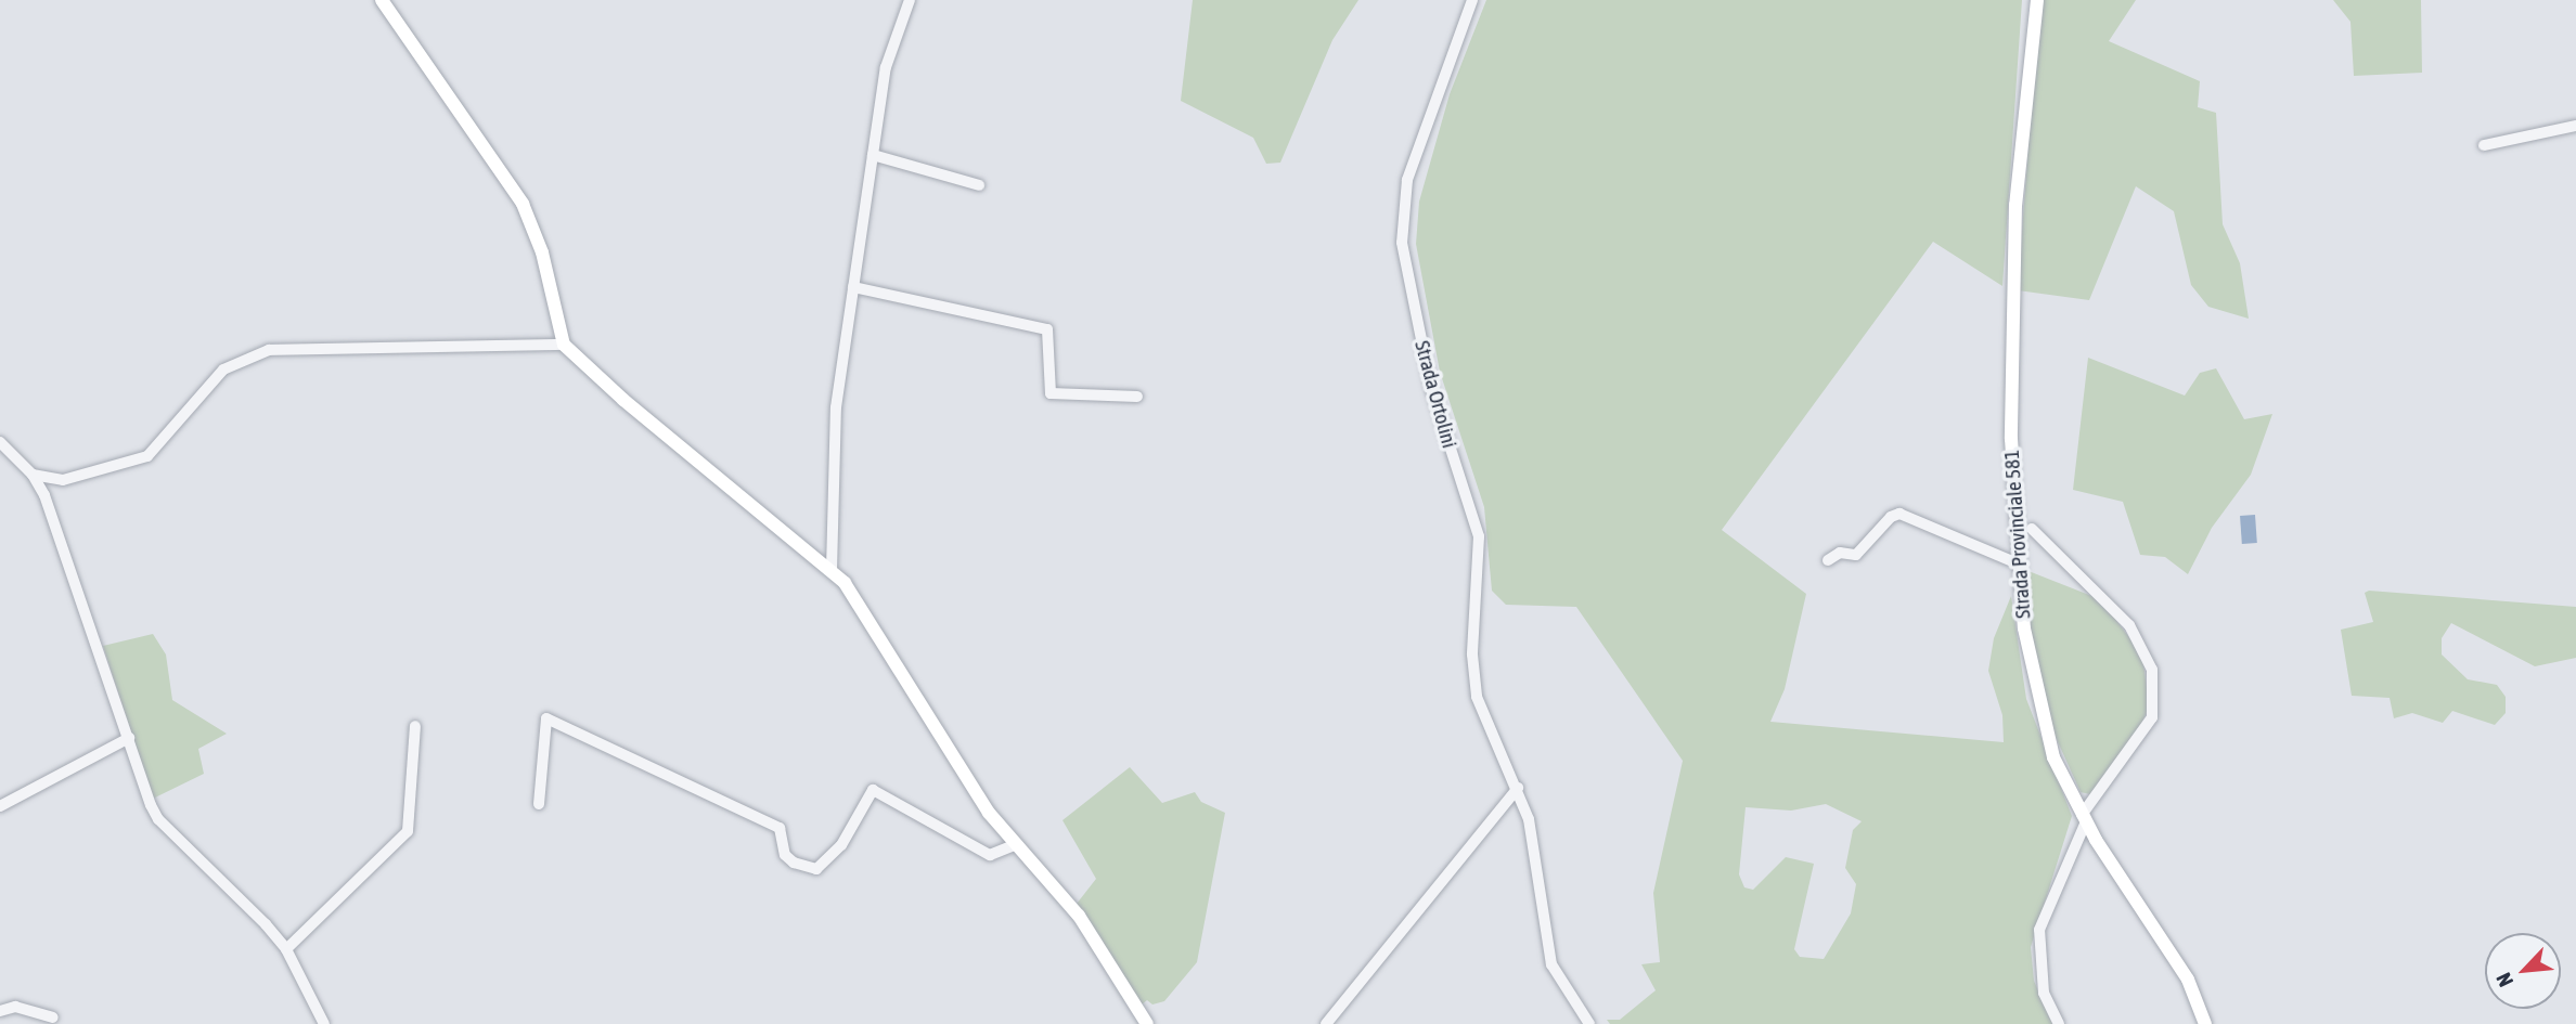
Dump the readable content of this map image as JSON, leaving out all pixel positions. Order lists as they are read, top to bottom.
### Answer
{
  "streets": {
    "main road": ["Strada Provinciale 581"],
    "street": ["Strada Ortolini"]
  },
  "north": "bottom left"
}
